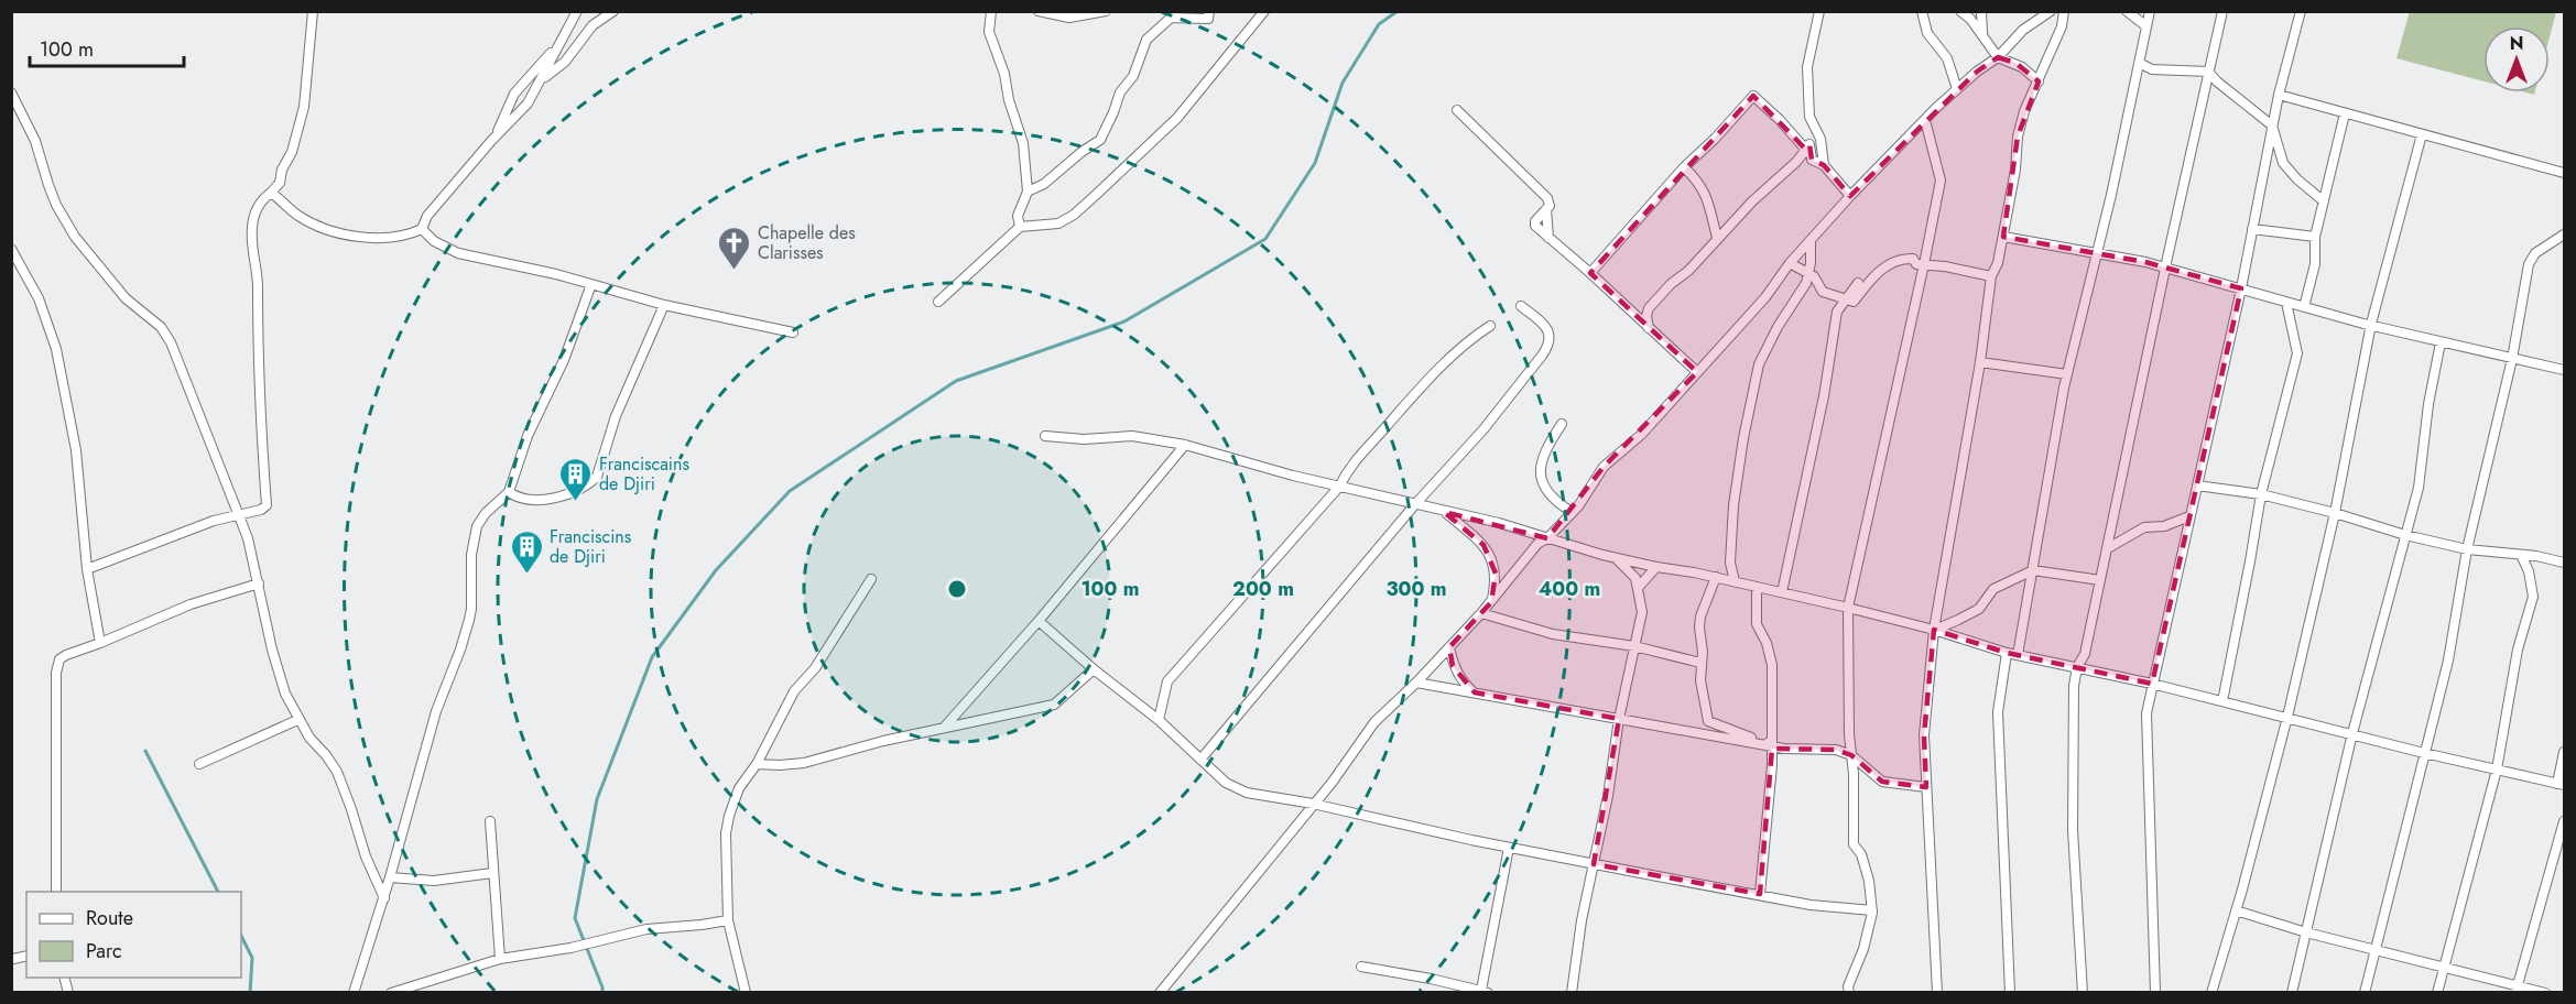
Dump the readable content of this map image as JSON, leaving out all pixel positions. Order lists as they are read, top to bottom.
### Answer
{
  "places": {
    "church": ["Chapelle des Clarisses"],
    "building": ["Franciscains de Djiri", "Franciscins de Djiri"]
  },
  "legend": ["Route", "Parc"],
  "scale_bar": "100 m",
  "north": "top",
  "rings": [
    "100 m",
    "200 m",
    "300 m",
    "400 m"
  ]
}
